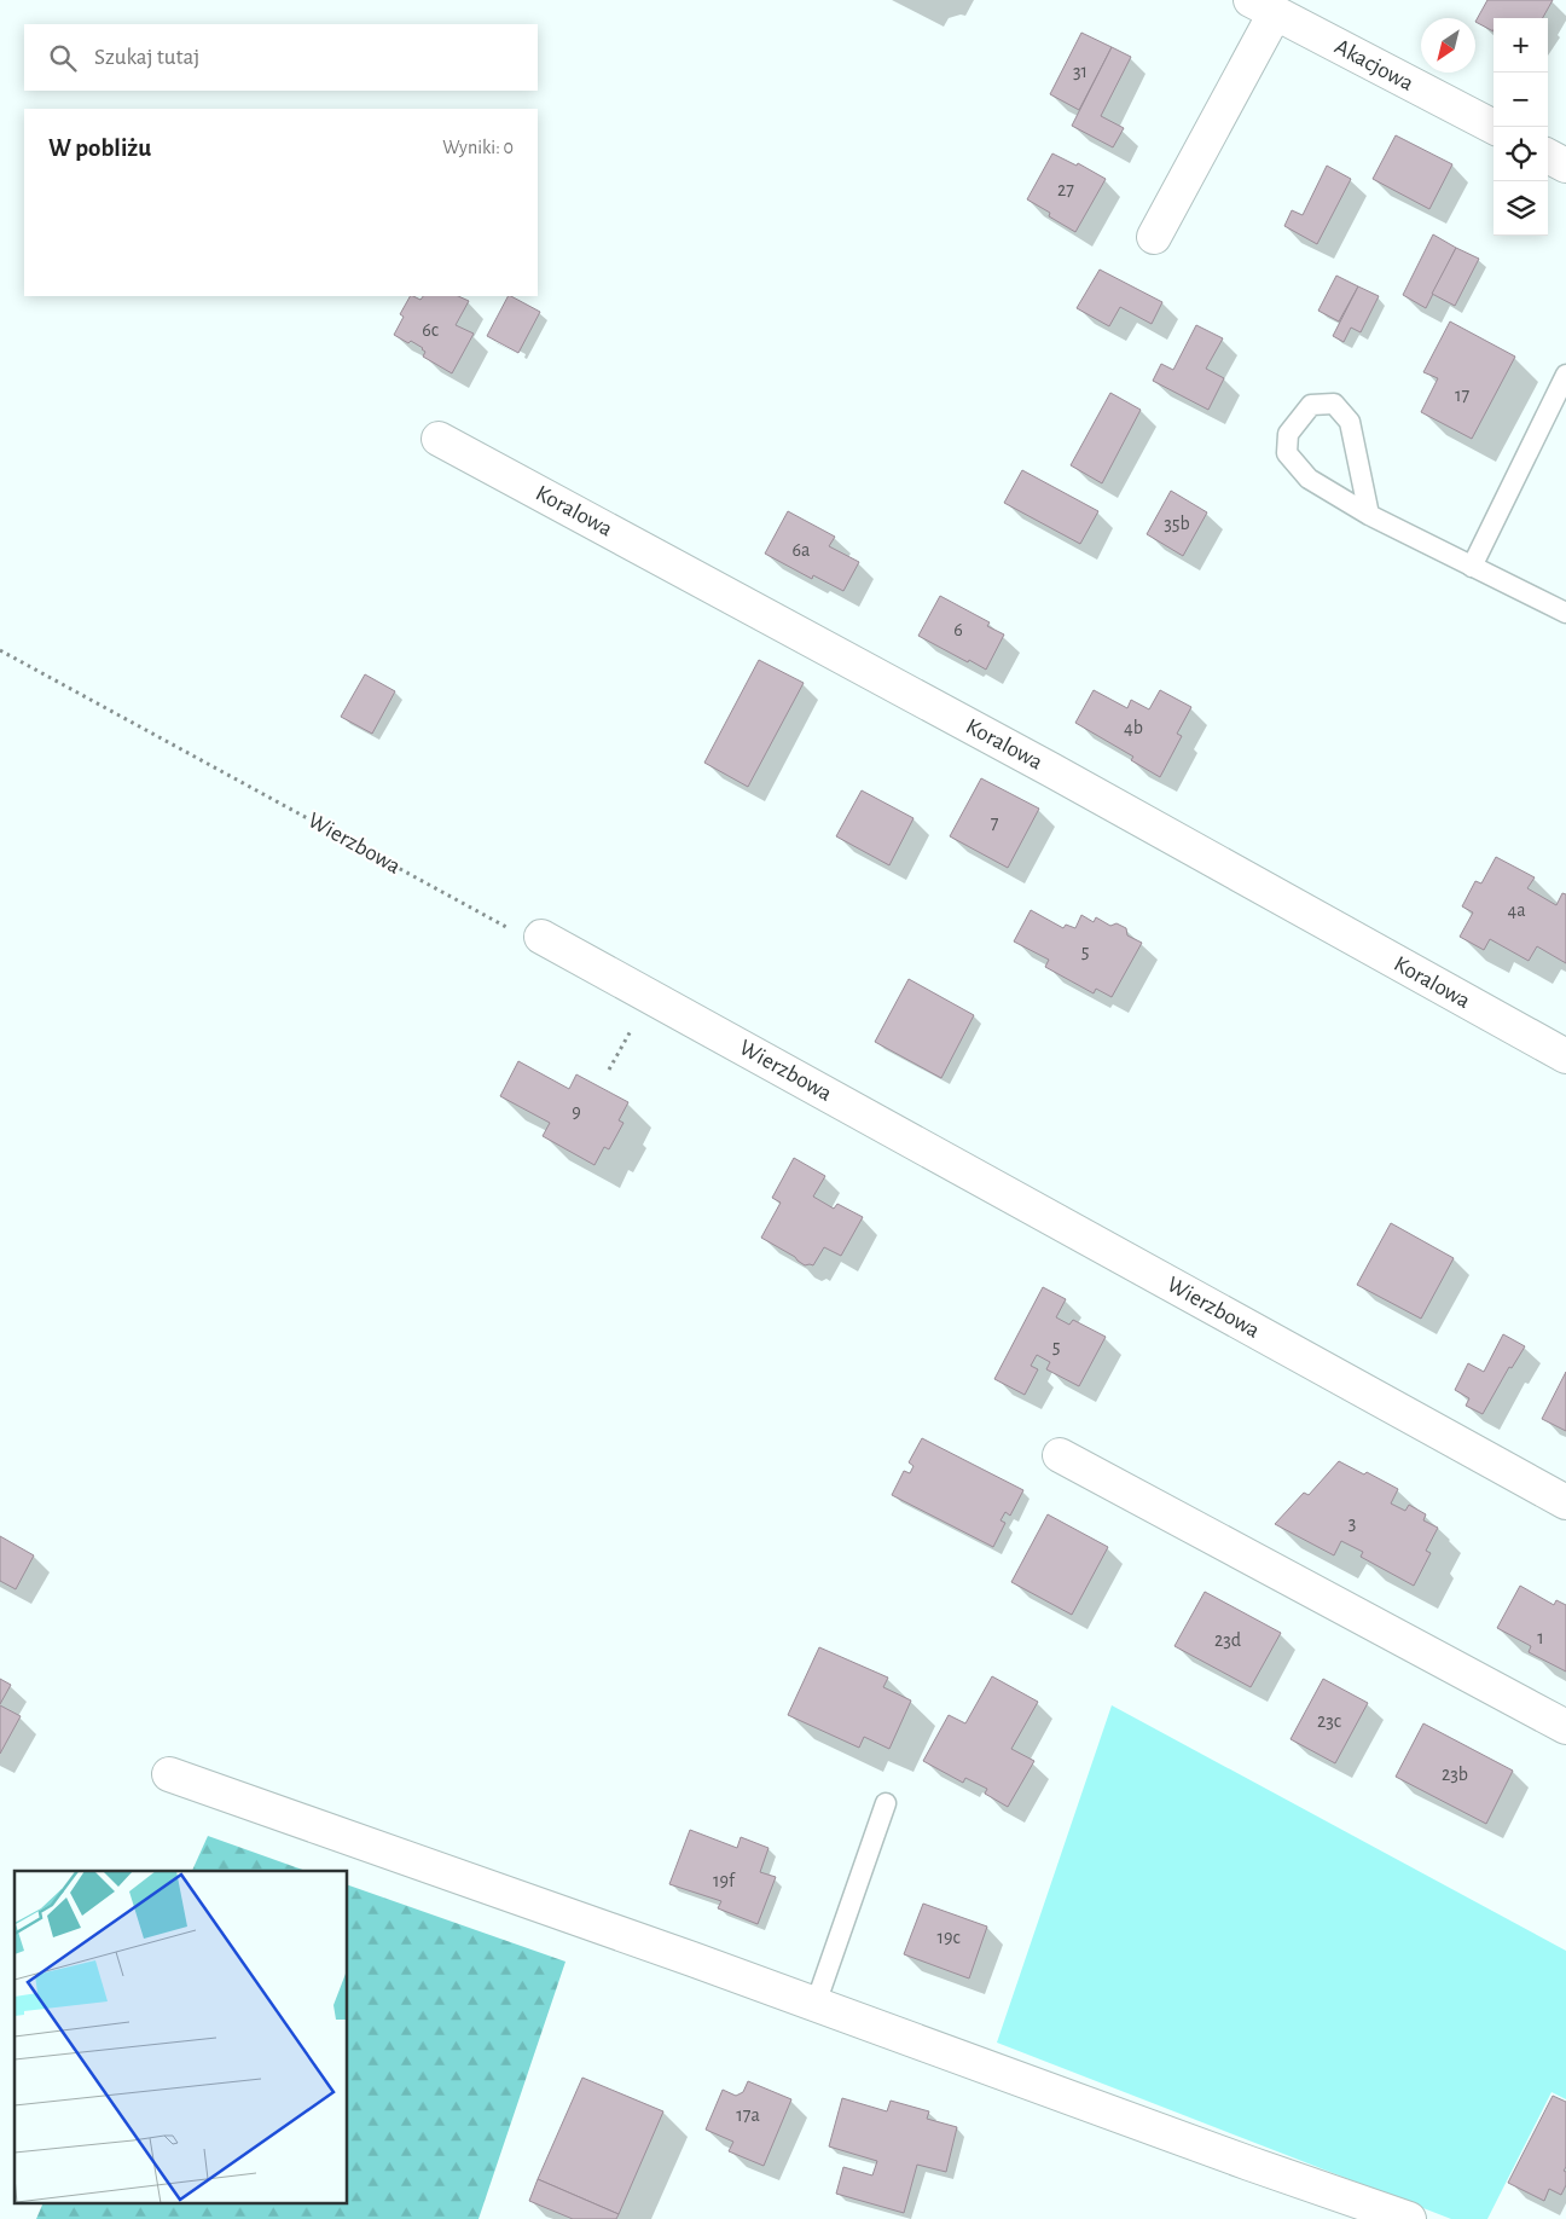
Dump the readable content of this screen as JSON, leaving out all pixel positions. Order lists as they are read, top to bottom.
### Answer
{
  "streets": {
    "street": ["Akacjowa", "Koralowa", "Wierzbowa"]
  },
  "house_numbers": [
    "31",
    "27",
    "6c",
    "17",
    "35b",
    "6a",
    "6",
    "4b",
    "7",
    "4a",
    "5",
    "9",
    "5",
    "3",
    "1",
    "23d",
    "23c",
    "23b",
    "19f",
    "19c",
    "17a"
  ],
  "north": "bottom left",
  "page": {
    "map_buttons": ["+", "−"],
    "search": "Szukaj tutaj",
    "heading": ["W pobliżu", "Wyniki: 0"]
  }
}
